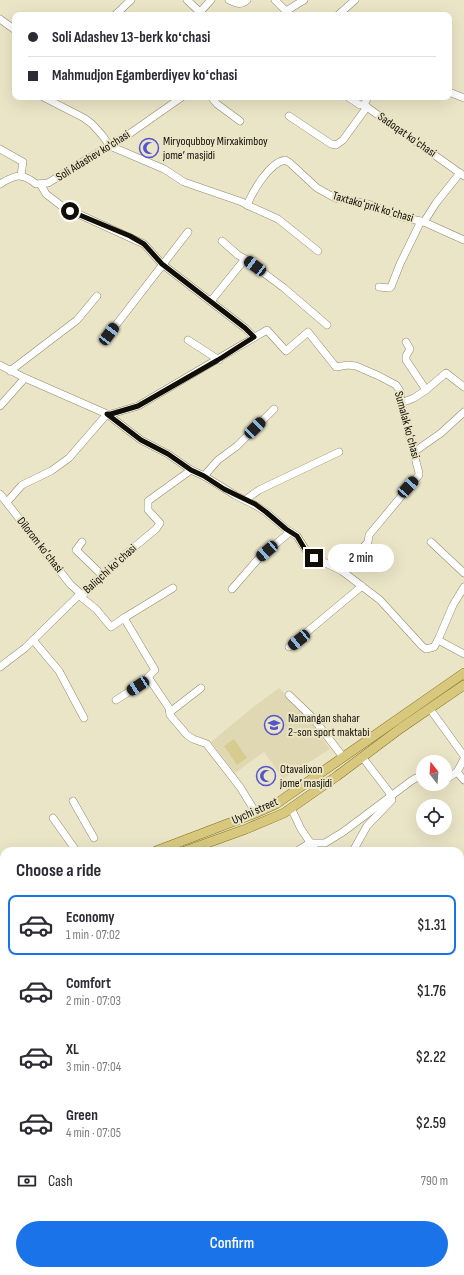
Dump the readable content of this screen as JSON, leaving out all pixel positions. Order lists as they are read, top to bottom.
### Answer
{
  "streets": {
    "main road": ["Uychi street"],
    "street": [
      "Sadoqat koʻchasi",
      "Soli Adashev ko'chasi",
      "Taxtakoʻprik koʻchasi",
      "Sumalak koʻchasi",
      "Dilorom koʻchasi",
      "Baliqchi koʻchasi"
    ]
  },
  "crossings": [
    ["Dilorom koʻchasi", "Baliqchi koʻchasi"]
  ],
  "places": {
    "mosque": ["Miryoqubboy Mirxakimboy jome’ masjidi", "Otavalixon jome’ masjidi"],
    "school or university": ["Namangan shahar 2-son sport maktabi"]
  },
  "north": "top",
  "page": {
    "banner": ["Soli Adashev 13-berk koʻchasi", "Mahmudjon Egamberdiyev koʻchasi"],
    "bubble": "2 min",
    "heading": "Choose a ride",
    "list": [
      {
        "name": "Economy",
        "note": "1 min · 07:02",
        "value": "$1.31"
      },
      {
        "name": "Comfort",
        "note": "2 min · 07:03",
        "value": "$1.76"
      },
      {
        "name": "XL",
        "note": "3 min · 07:04",
        "value": "$2.22"
      },
      {
        "name": "Green",
        "note": "4 min · 07:05",
        "value": "$2.59"
      }
    ],
    "pay": ["Cash", "790 m"],
    "buttons": "Confirm"
  }
}
